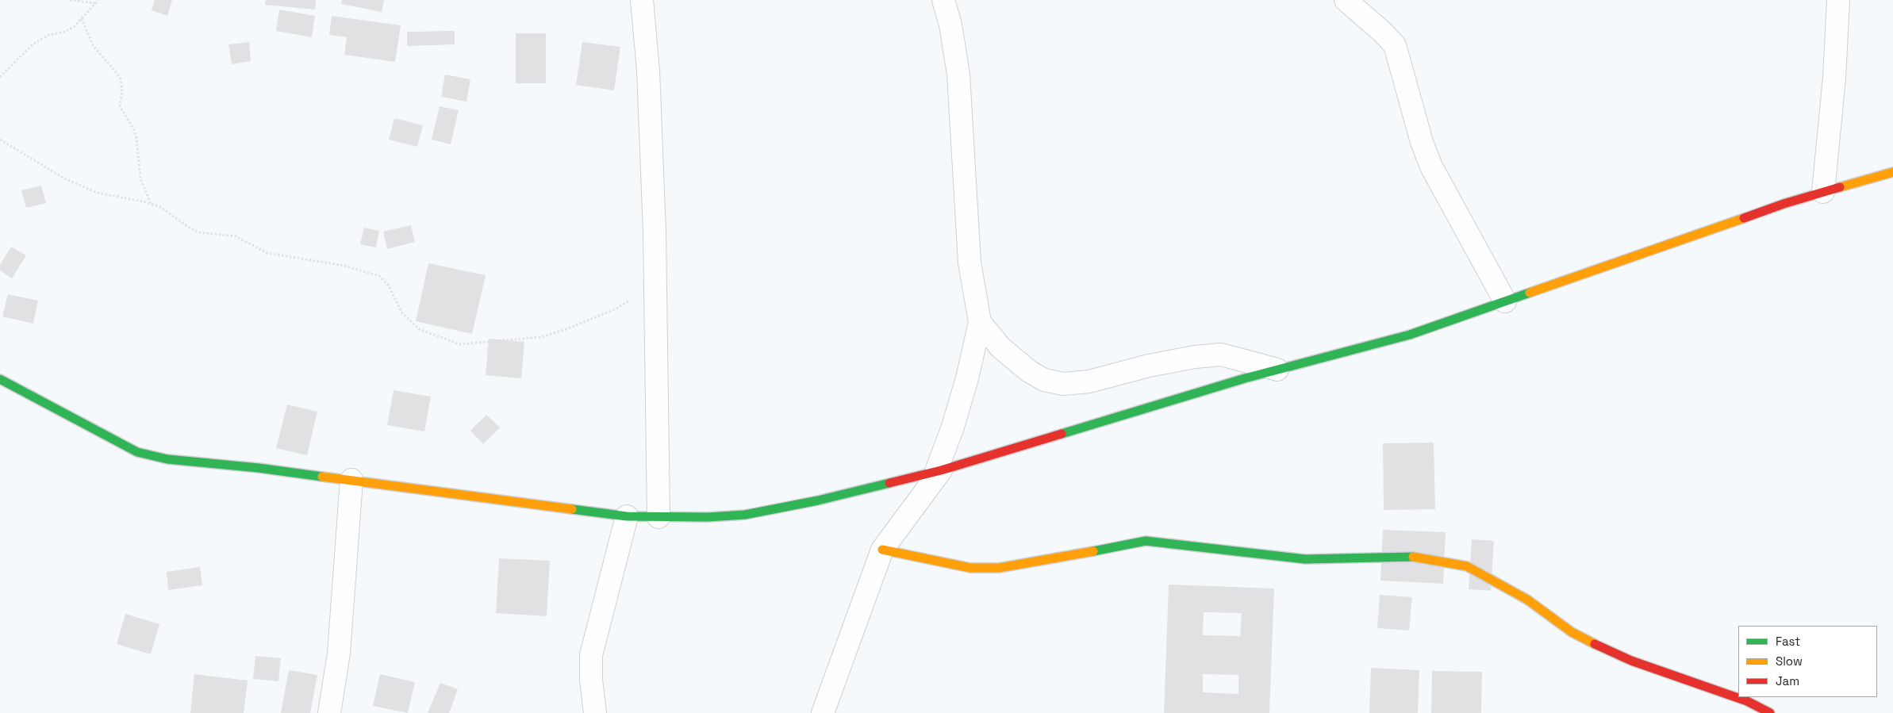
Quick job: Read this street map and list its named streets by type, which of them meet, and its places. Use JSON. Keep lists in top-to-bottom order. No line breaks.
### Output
{"legend":["Fast","Slow","Jam"]}
